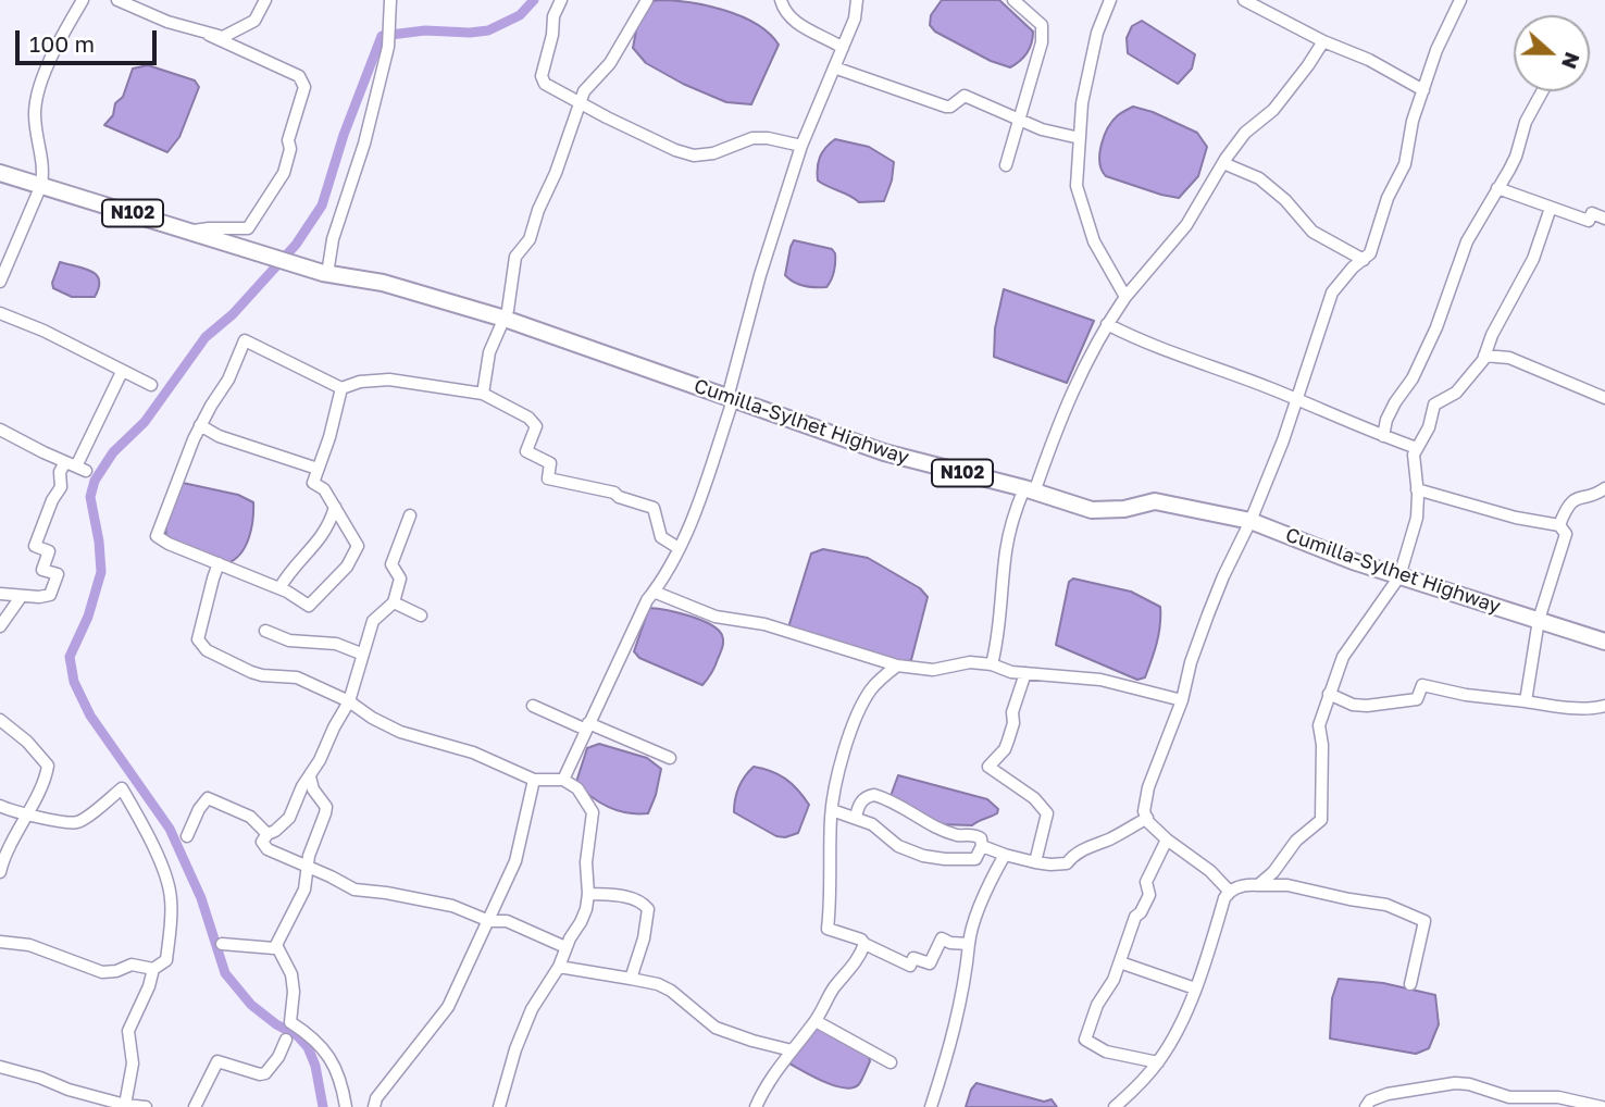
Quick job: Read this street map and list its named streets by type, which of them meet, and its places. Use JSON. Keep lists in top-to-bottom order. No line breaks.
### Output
{"streets":{"highway":["N102","Cumilla-Sylhet Highway"]},"scale_bar":"100 m","north":"right"}
